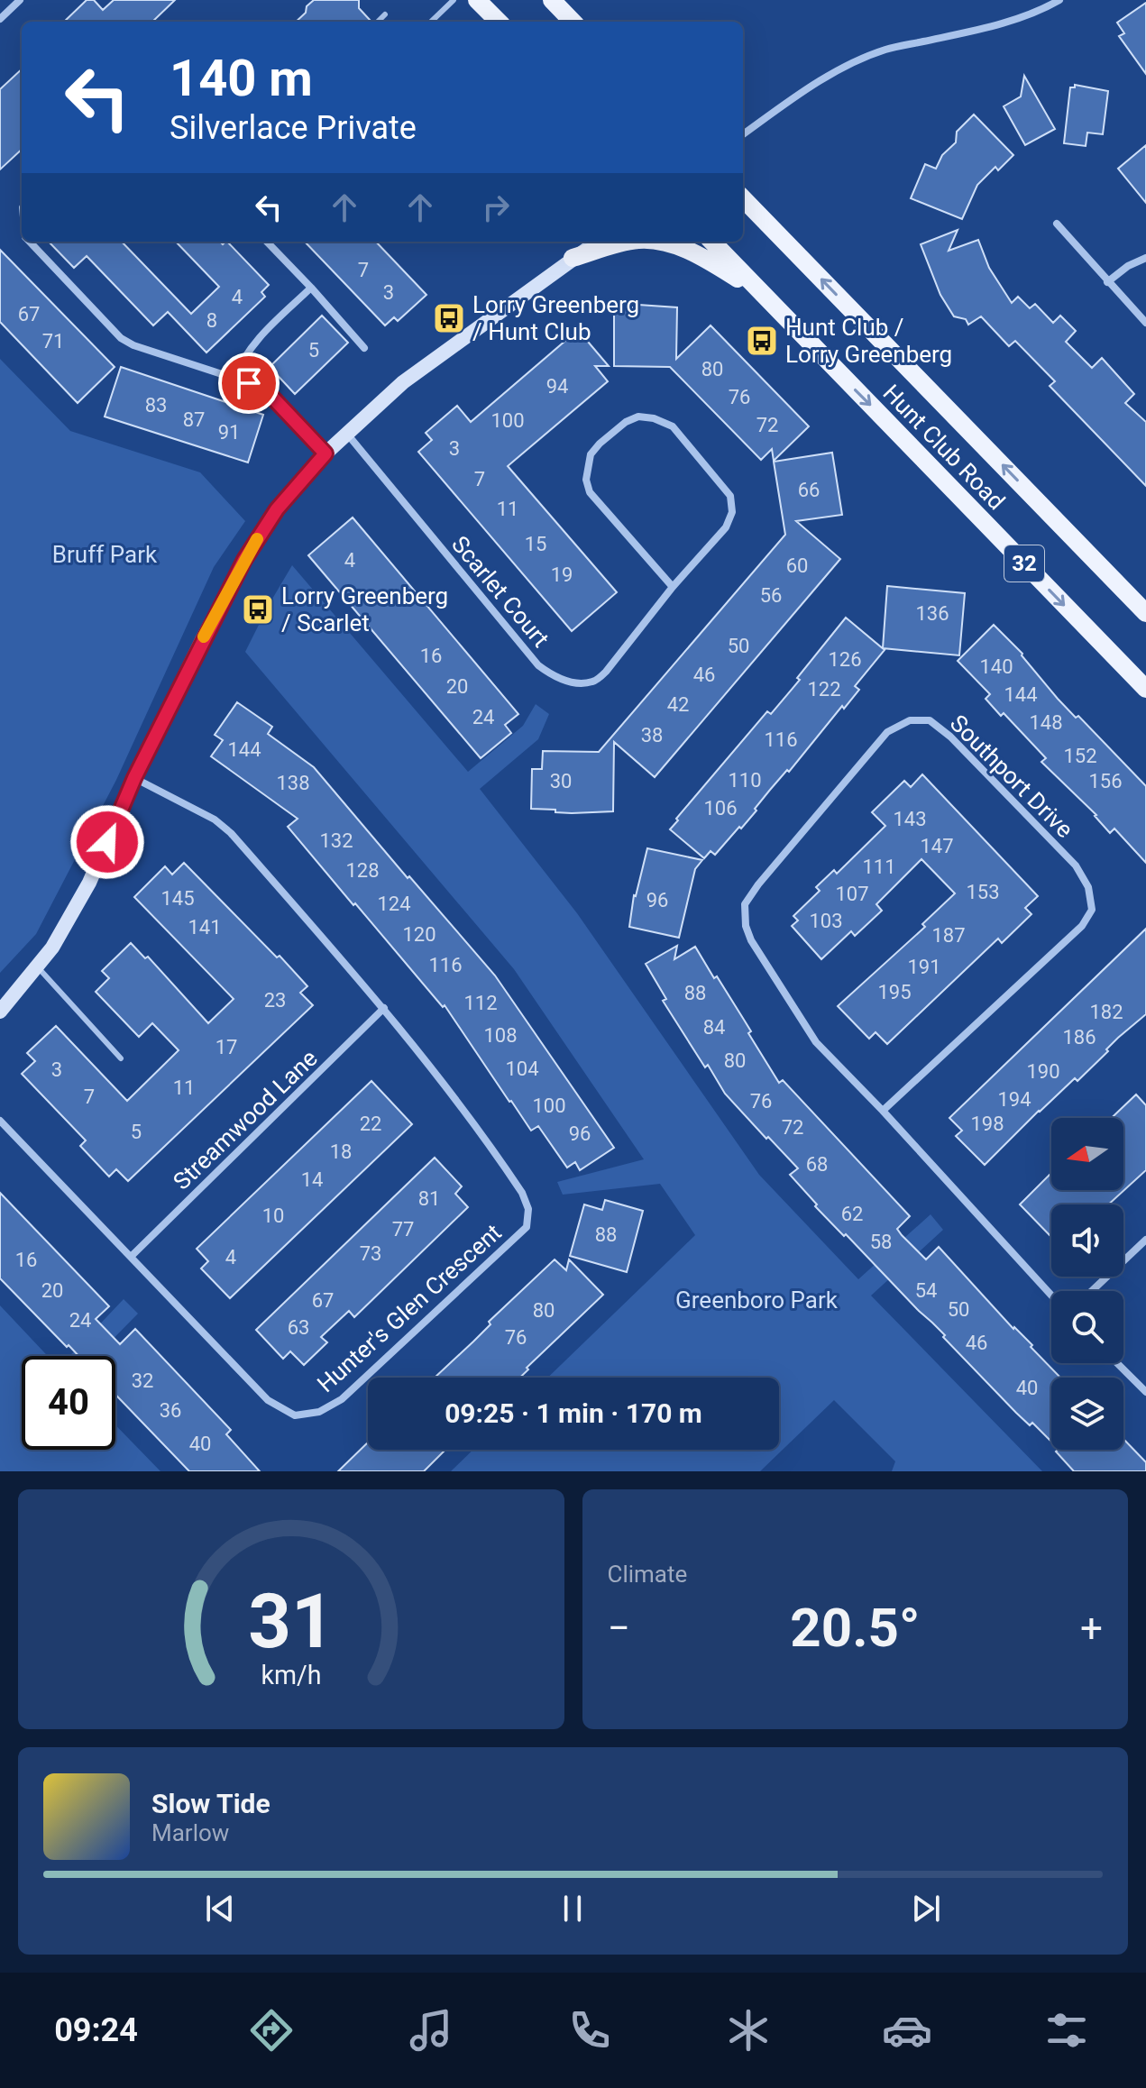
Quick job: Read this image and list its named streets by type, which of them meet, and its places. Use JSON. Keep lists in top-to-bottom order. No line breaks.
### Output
{"streets":{"main road":["Hunt Club Road","32"],"street":["Scarlet Court","Southport Drive","Streamwood Lane","Hunter's Glen Crescent"]},"crossings":[["Streamwood Lane","Hunter's Glen Crescent"]],"parks":["Bruff Park","Greenboro Park"],"places":{"bus stop":["Lorry Greenberg / Hunt Club","Hunt Club / Lorry Greenberg","Lorry Greenberg / Scarlet"]},"house_numbers":["7","3","4","67","8","71","5","80","94","76","83","87","100","72","91","3","7","66","11","15","4","60","19","56","136","50","16","126","140","46","20","122","144","42","24","148","38","116","144","152","110","30","156","138","106","143","132","147","111","128","153","107","145","96","124","103","141","120","187","116","191","195","88","23","112","182","84","108","186","17","80","104","3","190","11","7","194","76","100","22","198","72","5","96","18","68","14","81","62","10","77","88","58","73","4","16","20","54","67","50","80","24","63","76","46","32","40","36","40"],"north":"left","page":{"turn":["140 m","Silverlace Private"],"limit":"40","trip":"09:25 · 1 min · 170 m","tile":"Climate","heat":["−","20.5°","+"],"song":["Slow Tide","Marlow"],"tabs":"09:24","gauge":["31","km/h"]}}
